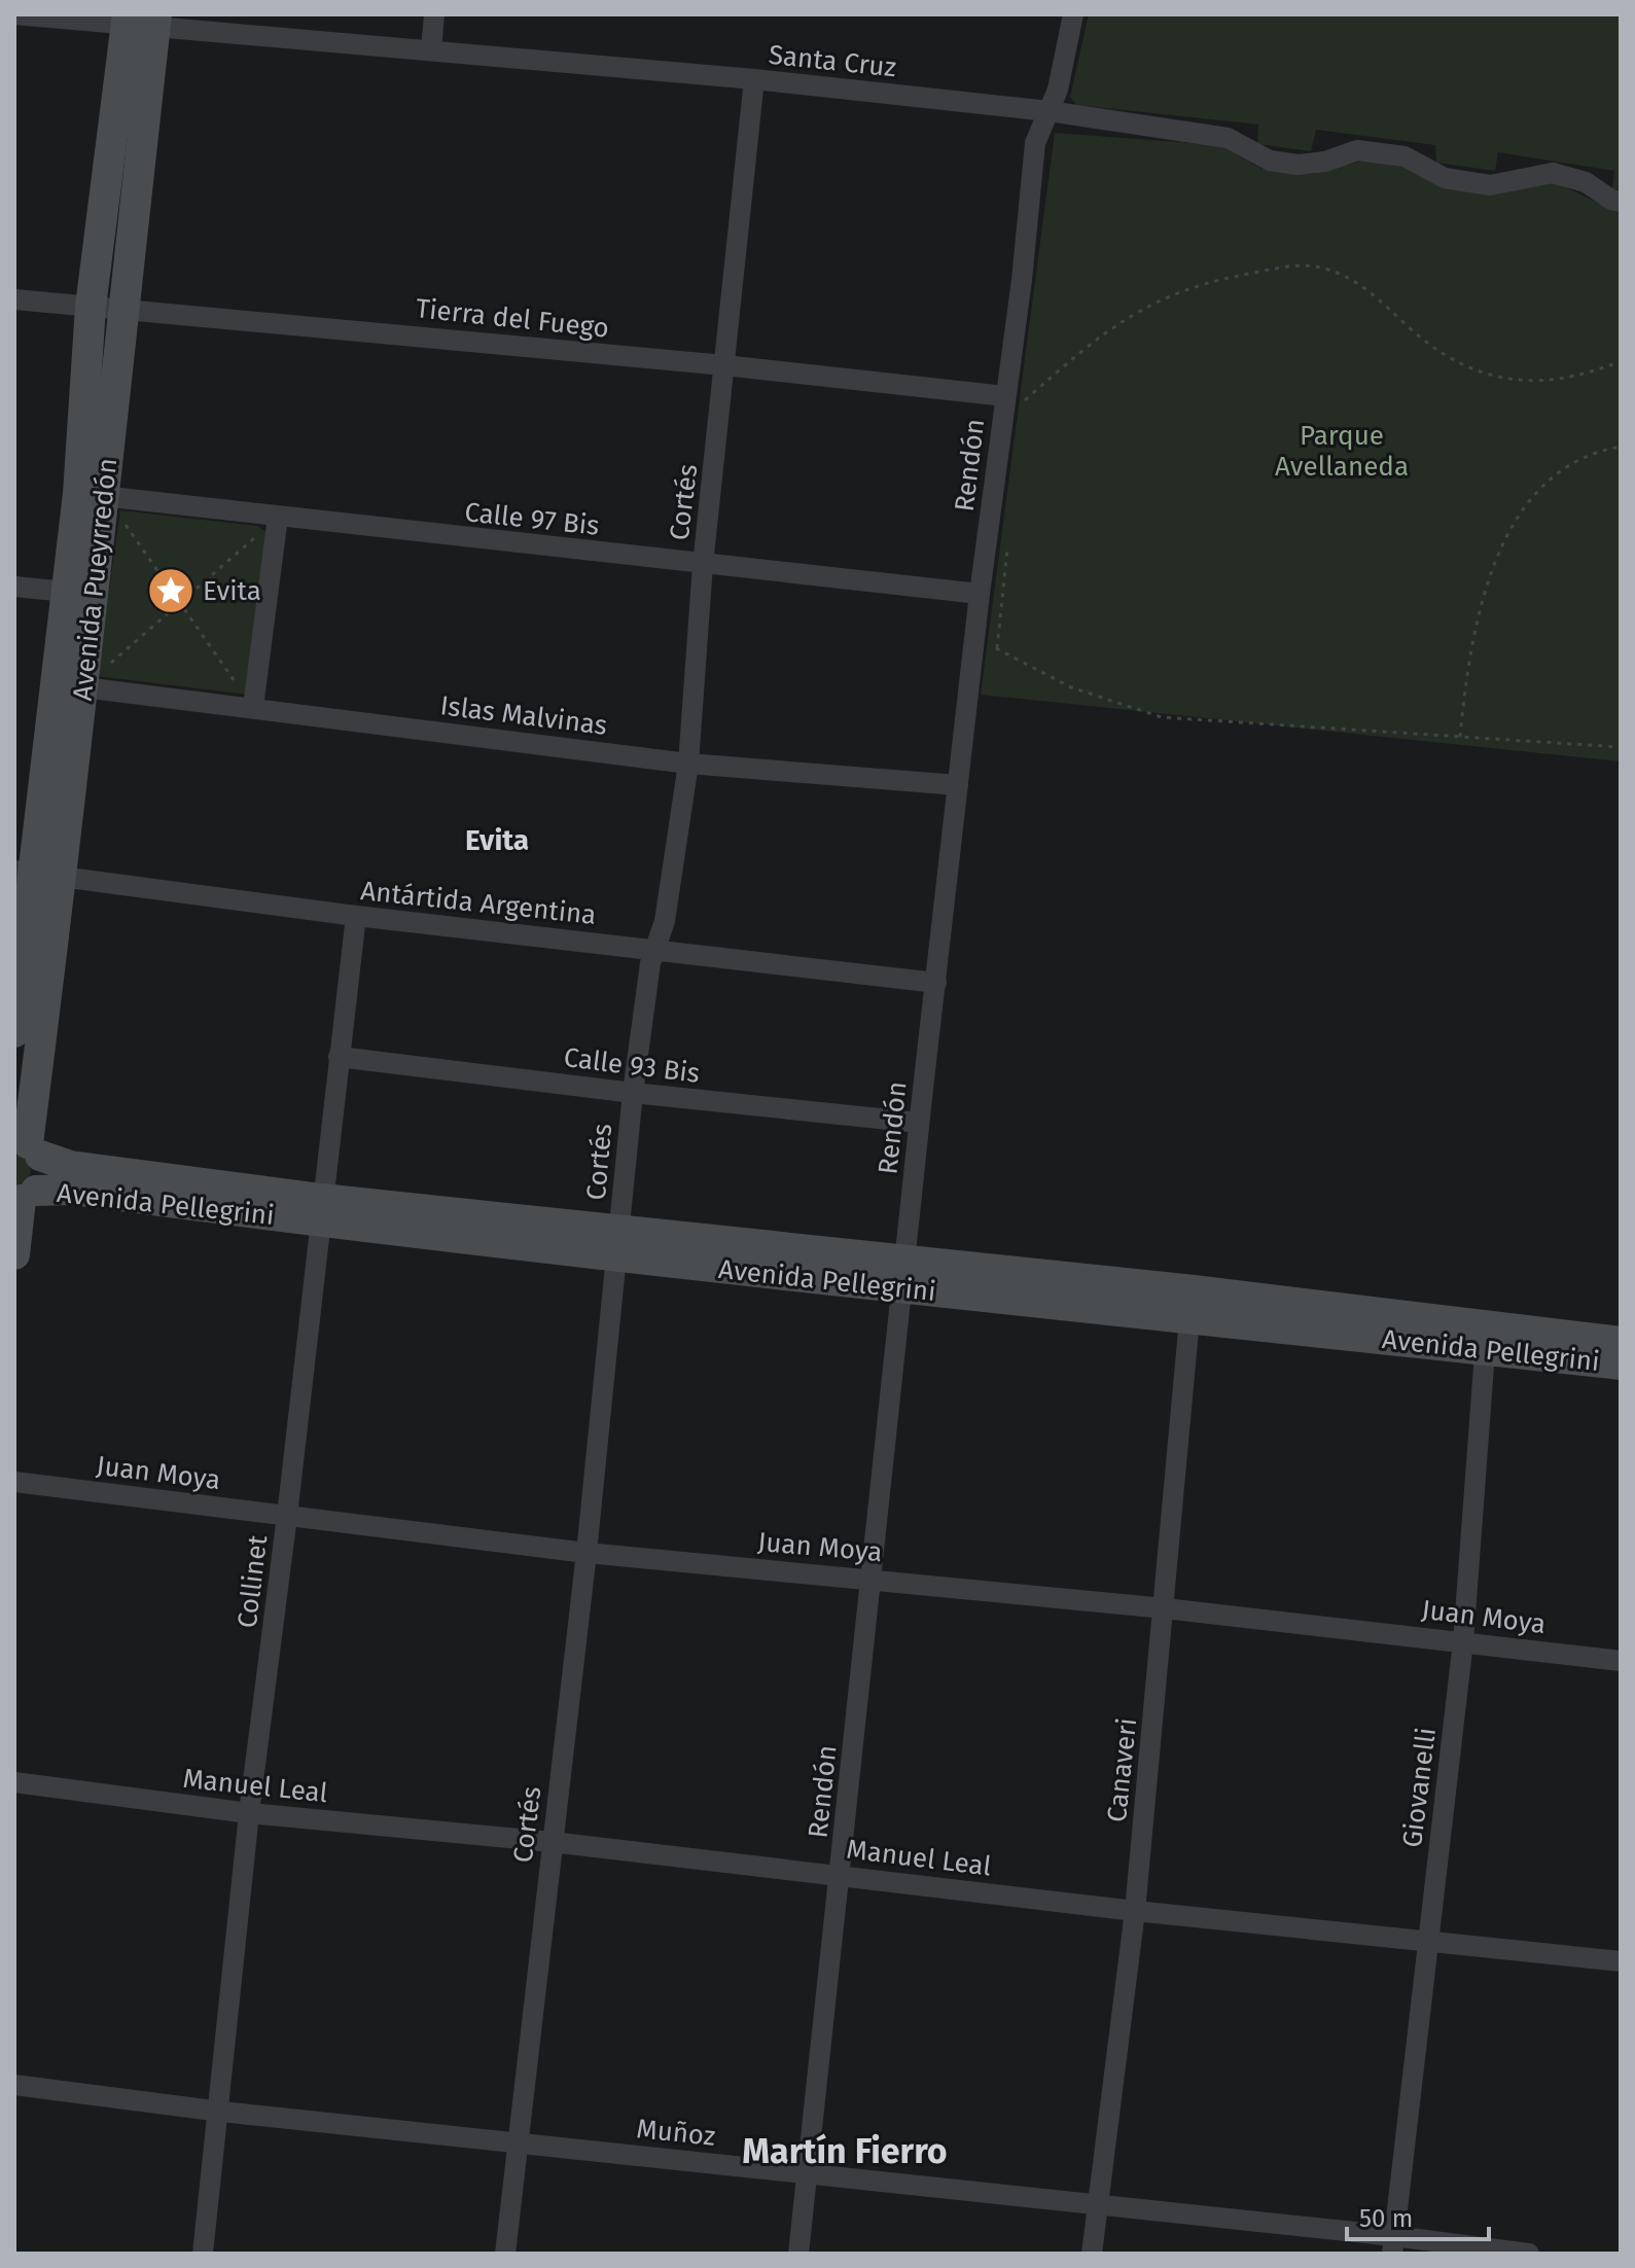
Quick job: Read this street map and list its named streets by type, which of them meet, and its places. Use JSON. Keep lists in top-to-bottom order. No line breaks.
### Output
{"streets":{"main road":["Avenida Pueyrredón","Avenida Pellegrini"],"street":["Santa Cruz","Tierra del Fuego","Rendón","Cortés","Calle 97 Bis","Islas Malvinas","Antártida Argentina","Calle 93 Bis","Juan Moya","Collinet","Canaveri","Manuel Leal","Giovanelli","Muñoz"]},"crossings":[["Santa Cruz","Rendón"],["Santa Cruz","Cortés"],["Santa Cruz","Avenida Pueyrredón"],["Tierra del Fuego","Rendón"],["Tierra del Fuego","Cortés"],["Tierra del Fuego","Avenida Pueyrredón"],["Rendón","Calle 97 Bis"],["Rendón","Islas Malvinas"],["Rendón","Antártida Argentina"],["Rendón","Calle 93 Bis"],["Rendón","Avenida Pellegrini"],["Rendón","Juan Moya"],["Rendón","Manuel Leal"],["Rendón","Muñoz"],["Cortés","Calle 97 Bis"],["Cortés","Islas Malvinas"],["Cortés","Antártida Argentina"],["Cortés","Calle 93 Bis"],["Cortés","Avenida Pellegrini"],["Cortés","Juan Moya"],["Cortés","Manuel Leal"],["Cortés","Muñoz"],["Calle 97 Bis","Avenida Pueyrredón"],["Avenida Pueyrredón","Islas Malvinas"],["Avenida Pueyrredón","Antártida Argentina"],["Avenida Pueyrredón","Avenida Pellegrini"],["Antártida Argentina","Collinet"],["Calle 93 Bis","Collinet"],["Avenida Pellegrini","Collinet"],["Avenida Pellegrini","Canaveri"],["Avenida Pellegrini","Giovanelli"],["Juan Moya","Collinet"],["Juan Moya","Canaveri"],["Juan Moya","Giovanelli"],["Collinet","Manuel Leal"],["Collinet","Muñoz"],["Canaveri","Manuel Leal"],["Canaveri","Muñoz"],["Manuel Leal","Giovanelli"],["Giovanelli","Muñoz"]],"districts":["Evita","Martín Fierro"],"parks":["Parque Avellaneda"],"places":{"place":["Evita"]},"scale_bar":"50 m"}
